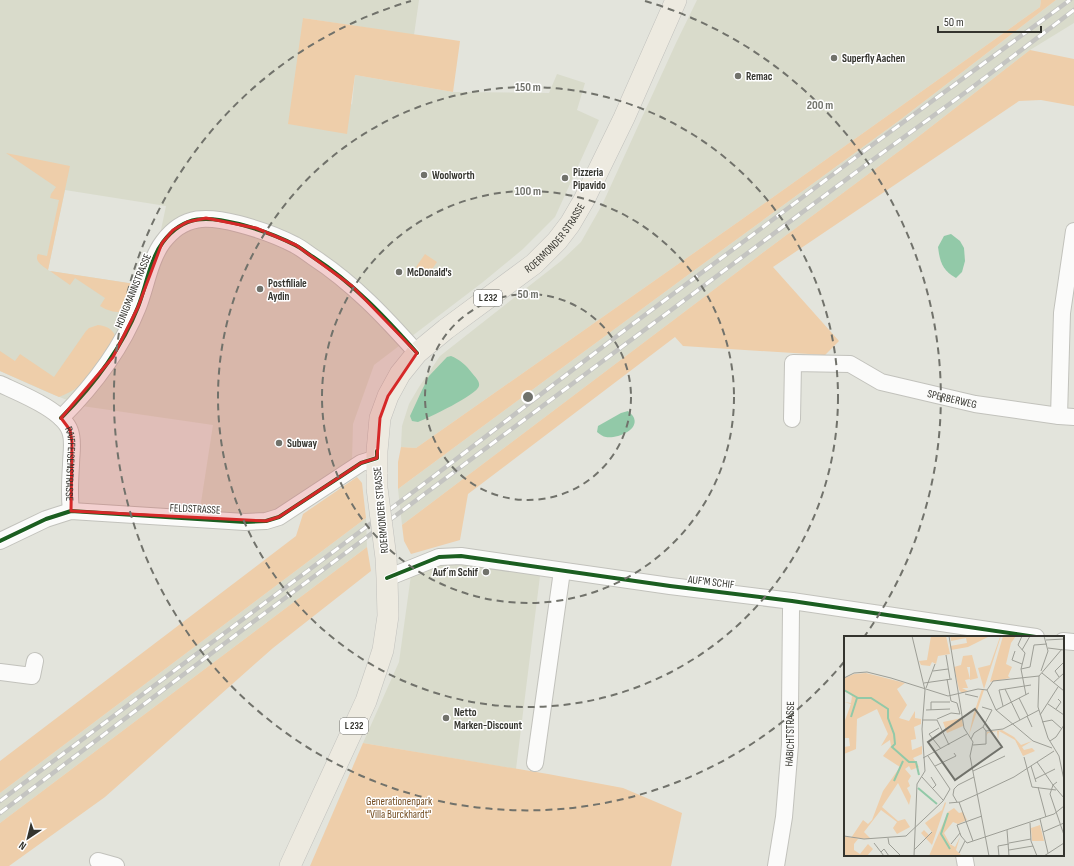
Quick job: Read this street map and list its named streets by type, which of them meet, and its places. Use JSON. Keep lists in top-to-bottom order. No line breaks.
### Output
{"streets":{"main road":["ROERMONDER STRASSE","L 232"],"street":["HONIGMANNSTRASSE","SPERBERWEG","RAIFFEISENSTRASSE","FELDSTRASSE","AUF'M SCHIF","HABICHTSTRASSE"]},"crossings":[["ROERMONDER STRASSE","HONIGMANNSTRASSE"],["ROERMONDER STRASSE","FELDSTRASSE"],["ROERMONDER STRASSE","AUF'M SCHIF"],["HONIGMANNSTRASSE","RAIFFEISENSTRASSE"],["RAIFFEISENSTRASSE","FELDSTRASSE"],["AUF'M SCHIF","HABICHTSTRASSE"]],"parks":["Generationenpark \"Villa Burckhardt\""],"places":["Superfly Aachen","Remac","Woolworth","Pizzeria Pipavido","McDonald's","Postfiliale Aydin","Subway","Auf´m Schif","Netto Marken-Discount"],"scale_bar":"50 m","north":"bottom left","rings":["150 m","200 m","100 m","50 m"]}
